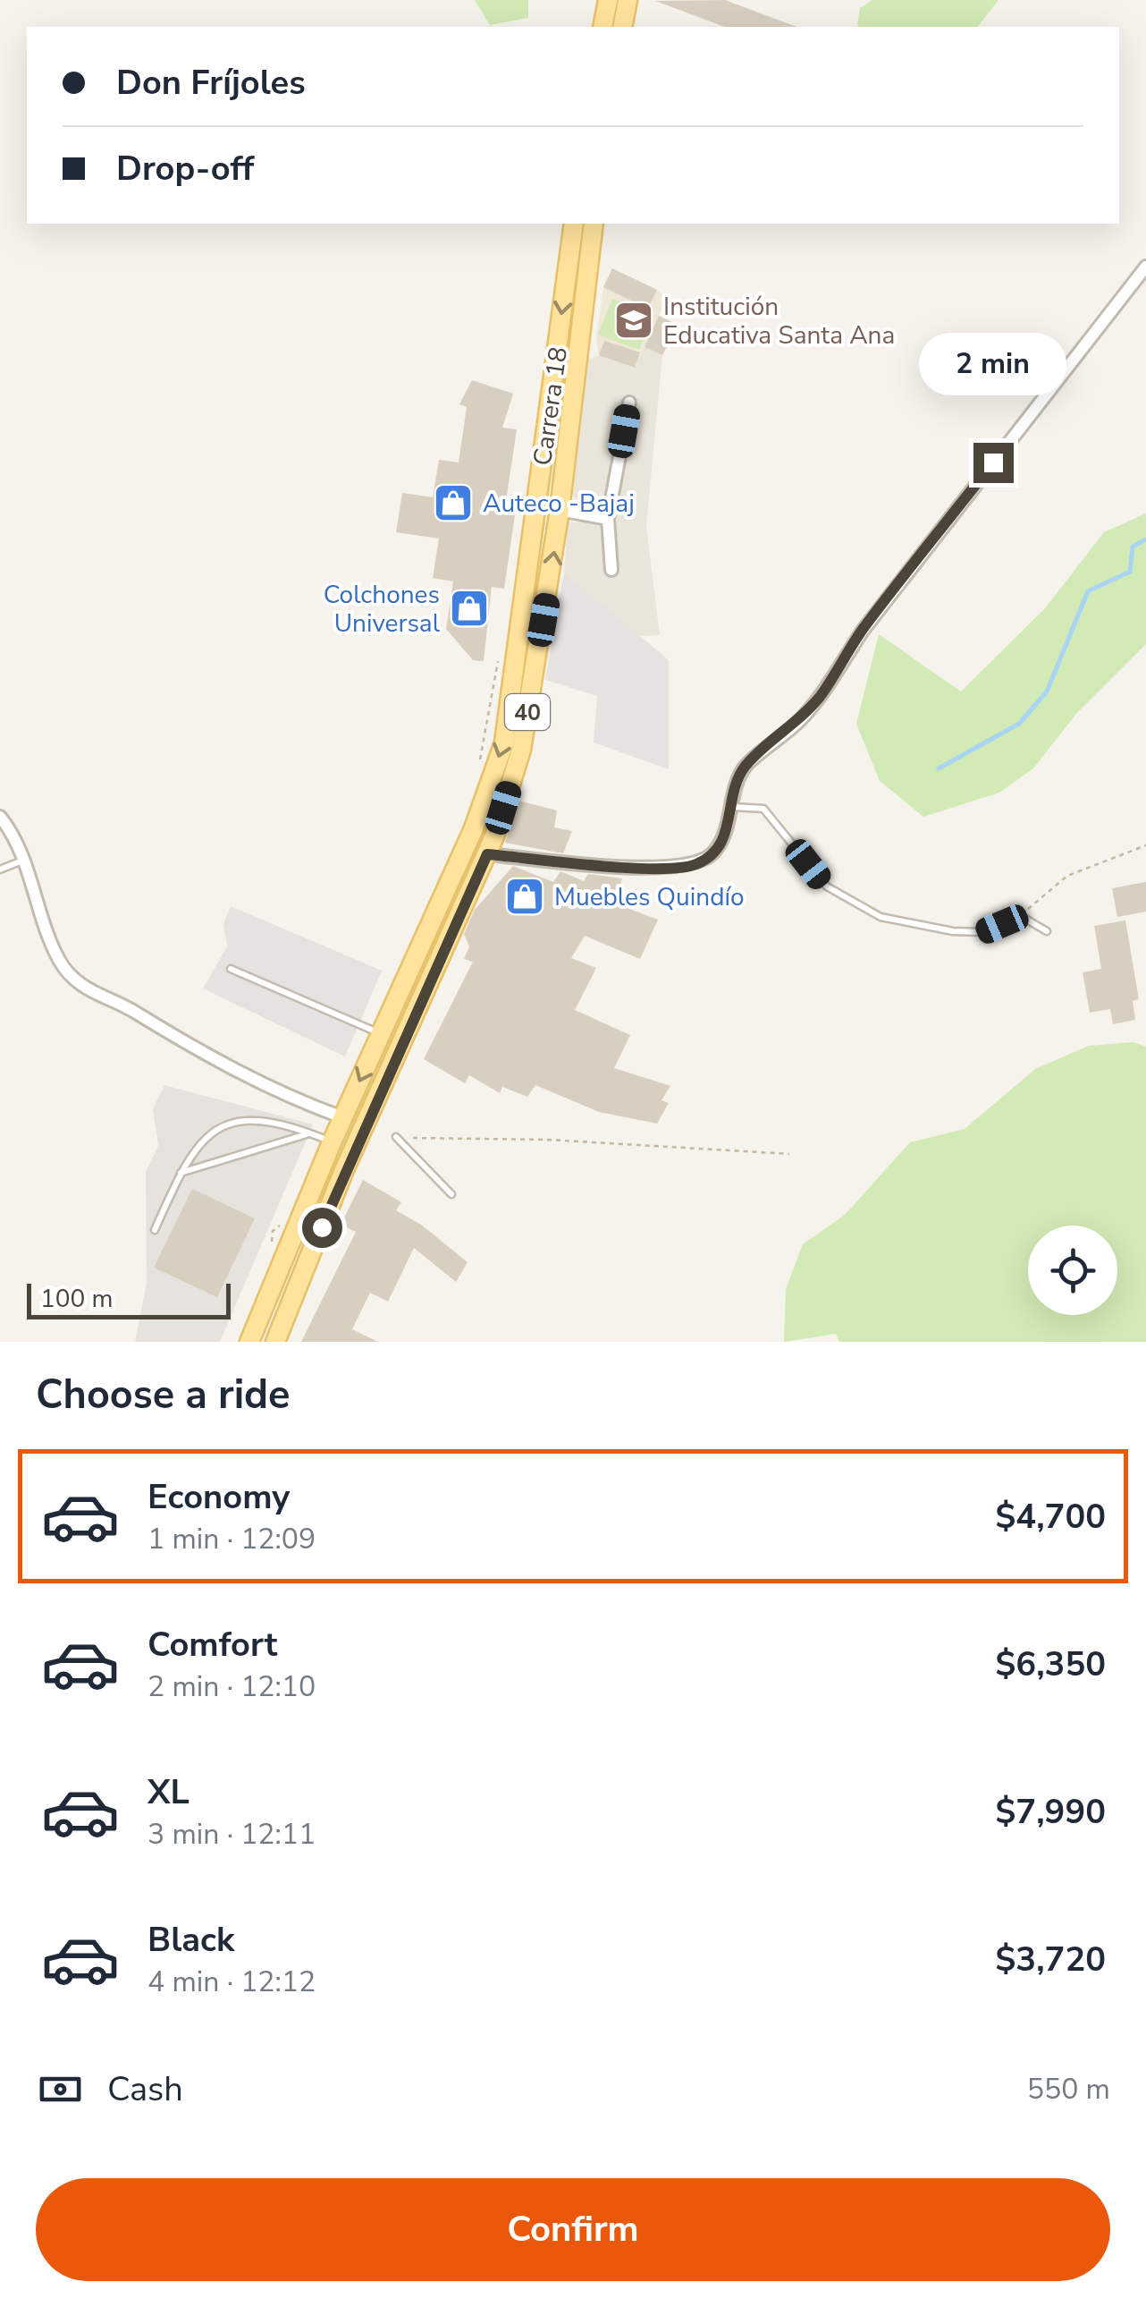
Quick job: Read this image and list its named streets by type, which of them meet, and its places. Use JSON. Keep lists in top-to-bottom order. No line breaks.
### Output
{"streets":{"main road":["Carrera 18","40"]},"places":{"school or university":["Institución Educativa Santa Ana"],"shop":["Auteco -Bajaj","Colchones Universal","Muebles Quindío"]},"scale_bar":"100 m","page":{"banner":["Don Fríjoles","Drop-off"],"bubble":"2 min","scale":"100 m","heading":"Choose a ride","list":[{"name":"Economy","note":"1 min · 12:09","value":"$4,700"},{"name":"Comfort","note":"2 min · 12:10","value":"$6,350"},{"name":"XL","note":"3 min · 12:11","value":"$7,990"},{"name":"Black","note":"4 min · 12:12","value":"$3,720"}],"pay":["Cash","550 m"],"buttons":"Confirm"}}
